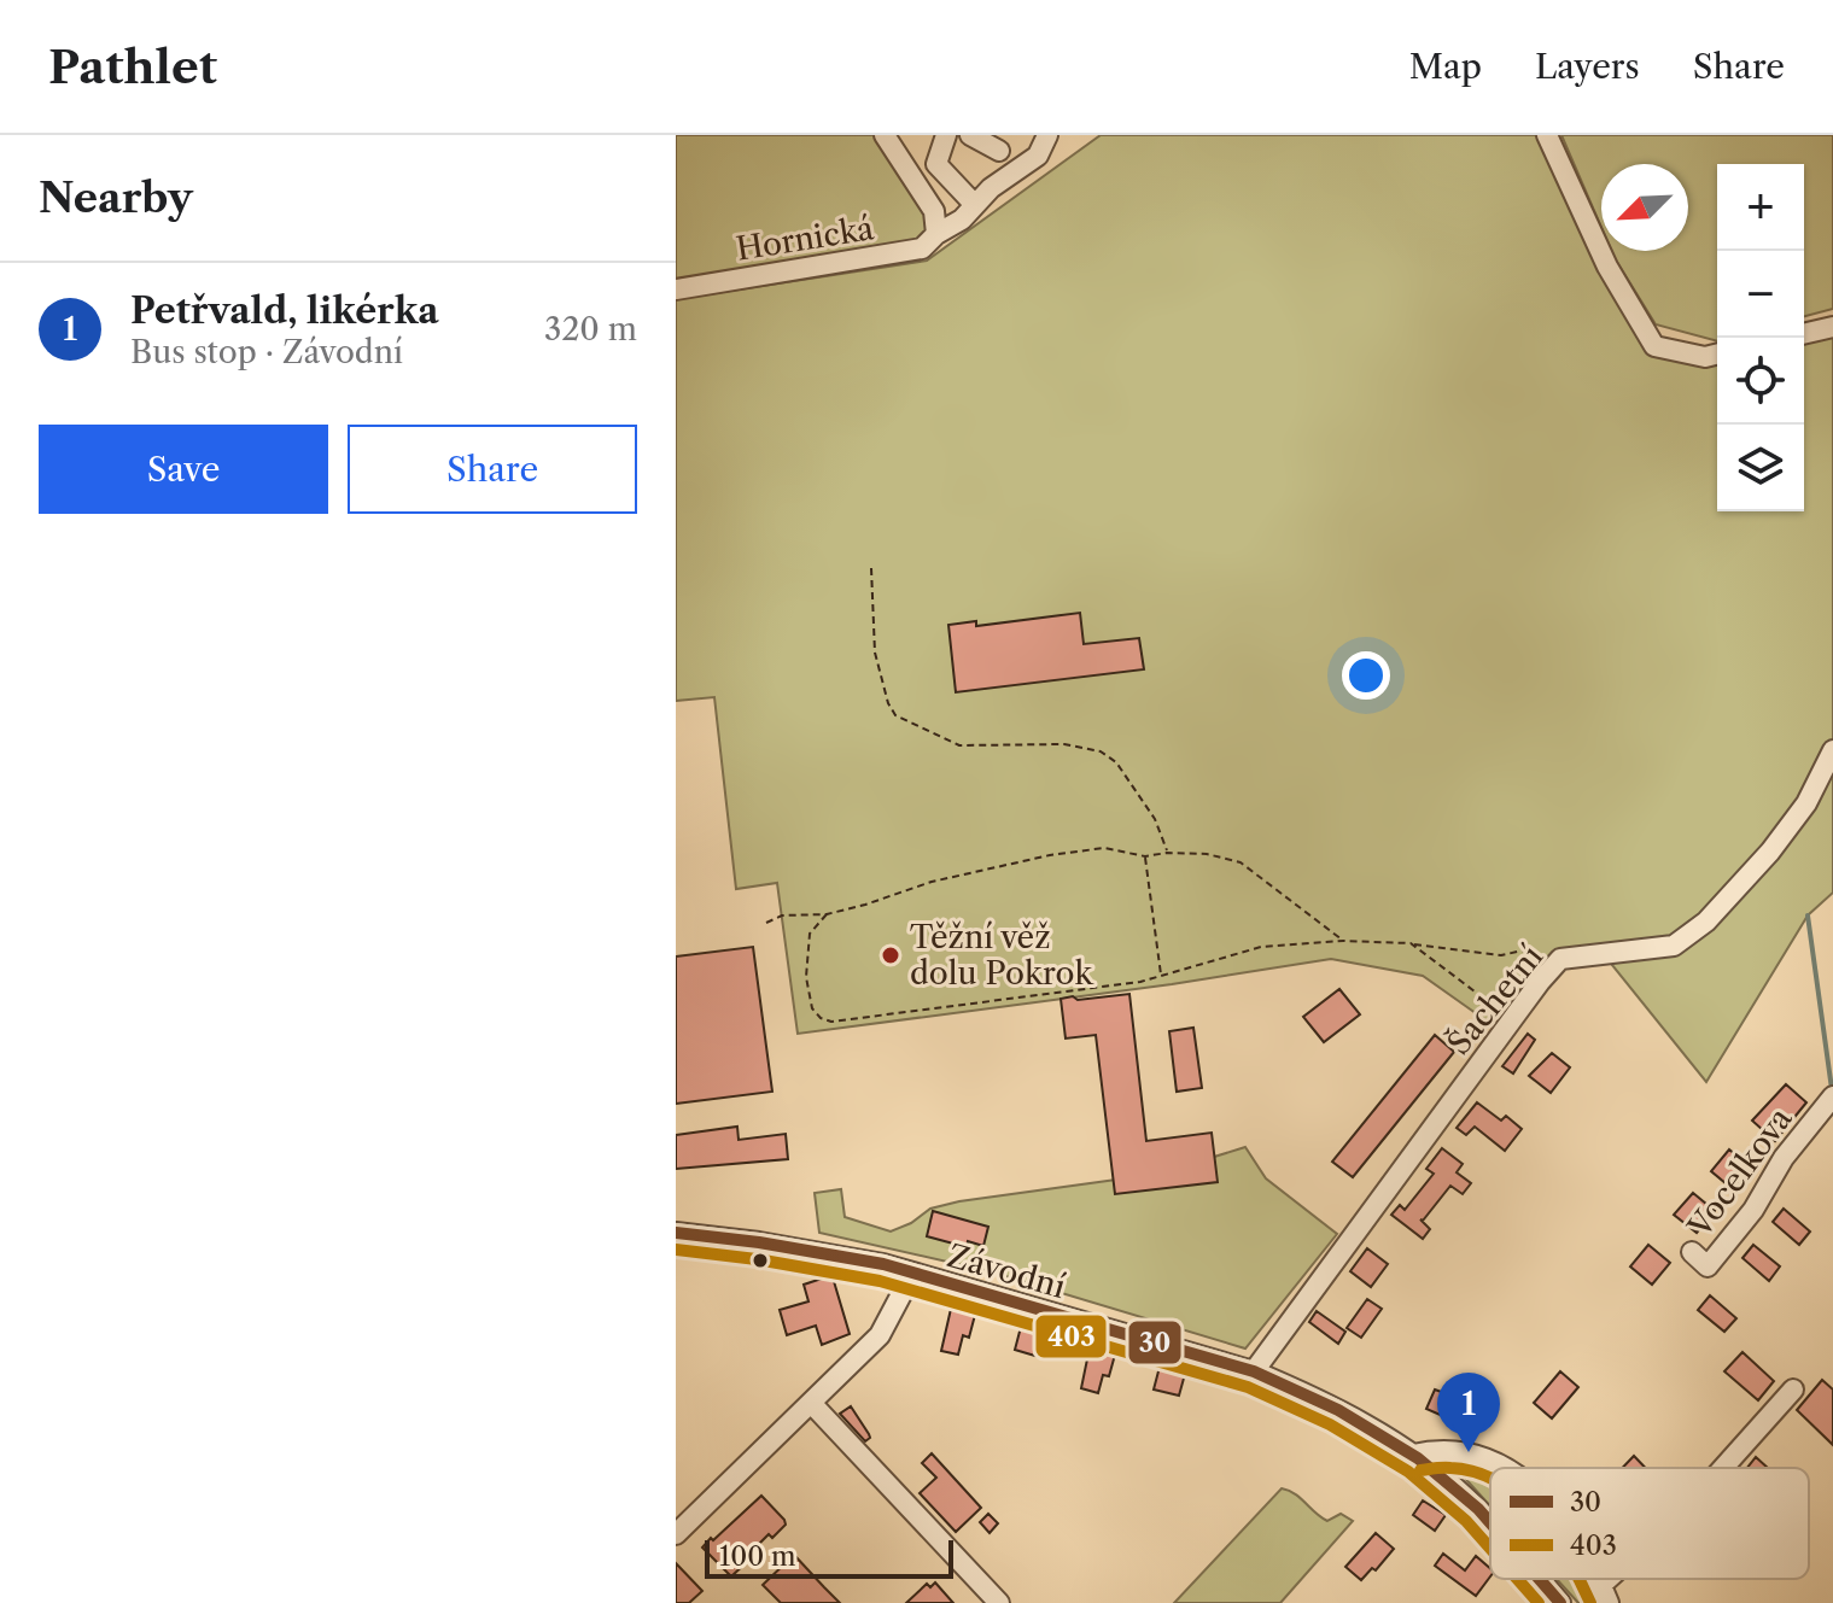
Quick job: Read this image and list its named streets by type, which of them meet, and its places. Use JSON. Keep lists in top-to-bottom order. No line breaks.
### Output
{"streets":{"street":["Hornická","Šachetní","Vocelkova","Závodní"]},"crossings":[["Šachetní","Závodní"]],"places":["Těžní věž dolu Pokrok"],"lines":["transit line 30","transit line 403"],"legend":["30","403"],"scale_bar":"100 m","north":"bottom left","page":{"header":"Pathlet","nav":["Map","Layers","Share"],"heading":"Nearby","map_buttons":["+","−"],"list":[{"mark":"1","name":"Petřvald, likérka","note":"Bus stop · Závodní","value":"320 m"}],"buttons":["Save","Share"],"pins":"1","scale":"100 m"}}
